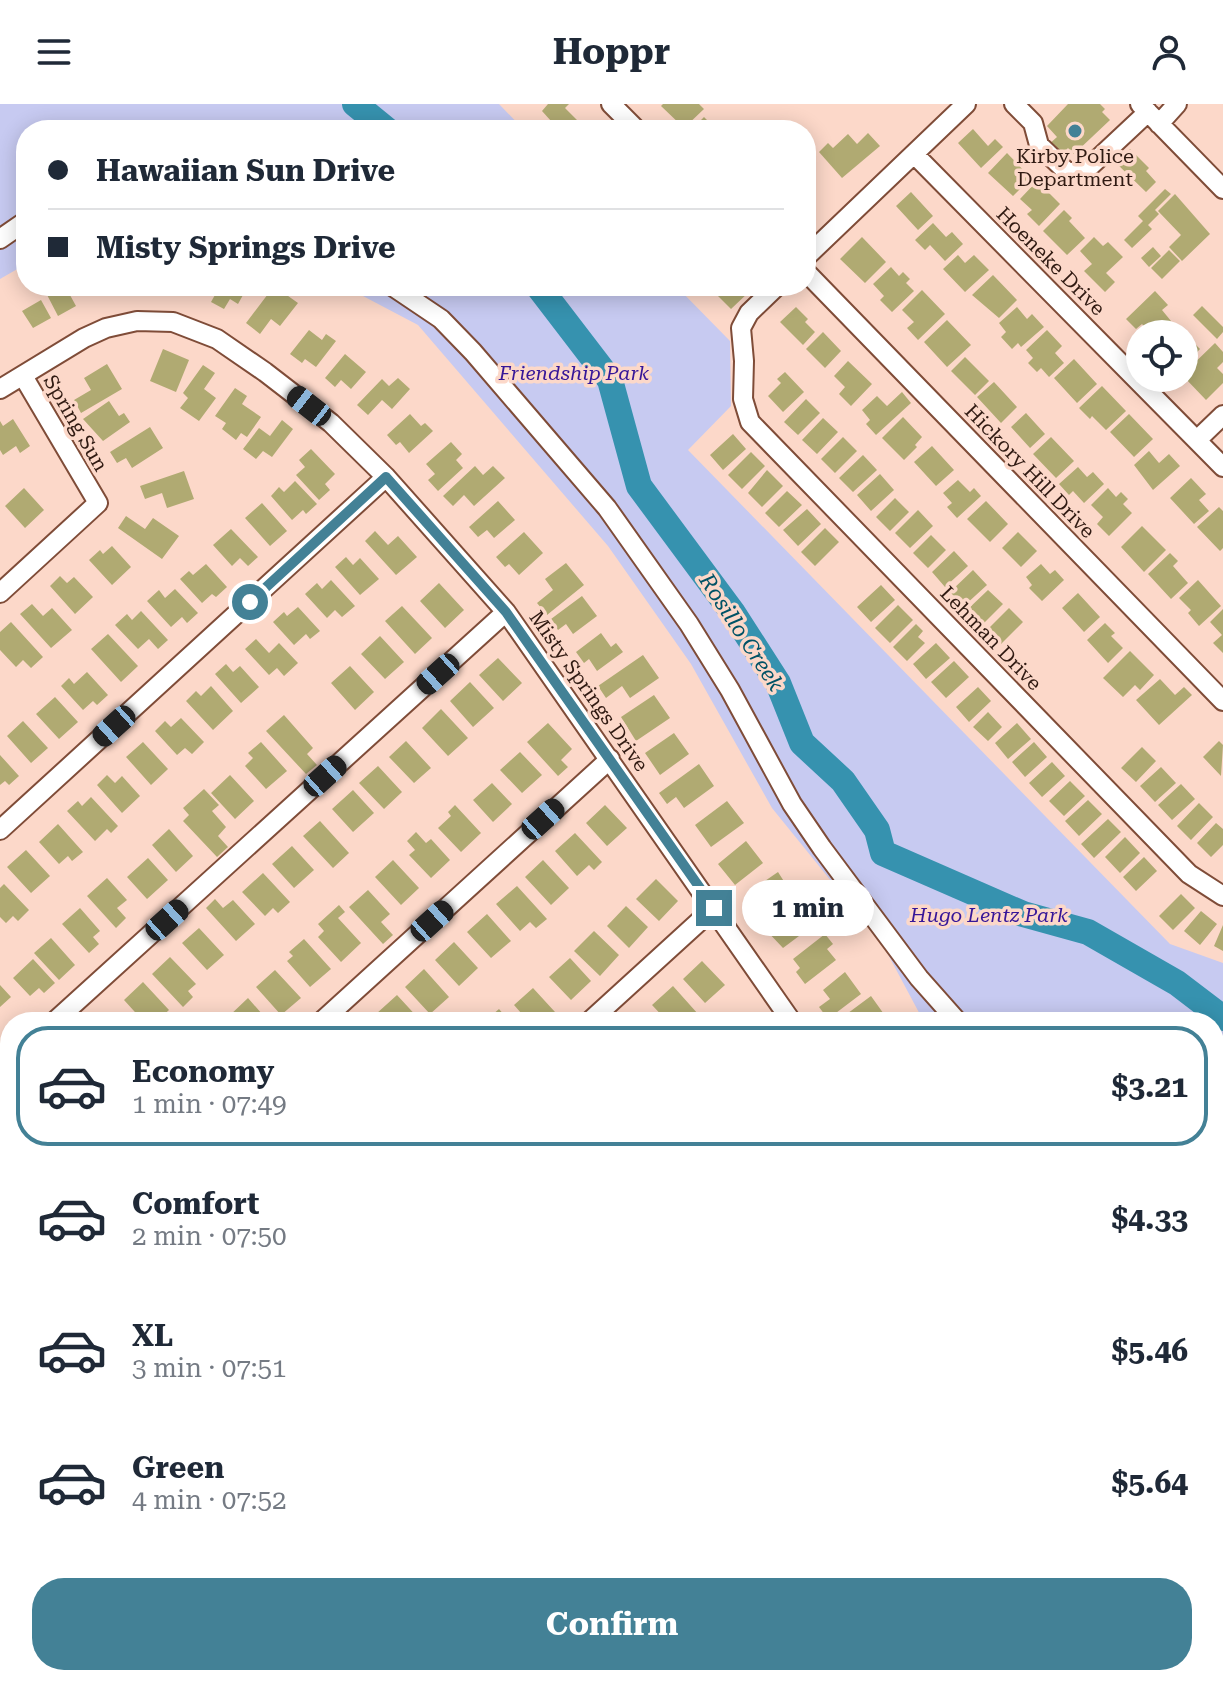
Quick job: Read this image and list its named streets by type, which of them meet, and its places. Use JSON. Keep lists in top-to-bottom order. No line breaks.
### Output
{"streets":{"street":["Hoeneke Drive","Spring Sun","Hickory Hill Drive","Lehman Drive","Misty Springs Drive"]},"crossings":[["Spring Sun","Misty Springs Drive"]],"water":["Rosillo Creek"],"parks":["Friendship Park","Hugo Lentz Park"],"places":["Kirby Police Department"],"page":{"header":"Hoppr","banner":["Hawaiian Sun Drive","Misty Springs Drive"],"bubble":"1 min","list":[{"name":"Economy","note":"1 min · 07:49","value":"$3.21"},{"name":"Comfort","note":"2 min · 07:50","value":"$4.33"},{"name":"XL","note":"3 min · 07:51","value":"$5.46"},{"name":"Green","note":"4 min · 07:52","value":"$5.64"}],"buttons":"Confirm"}}
